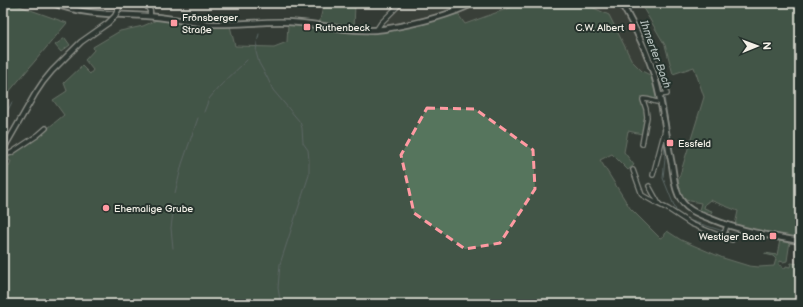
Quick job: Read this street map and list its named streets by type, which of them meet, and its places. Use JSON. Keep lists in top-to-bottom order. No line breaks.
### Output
{"water":["Ihmerter Bach"],"places":{"transit":["Frönsberger Straße","Ruthenbeck","C.W. Albert","Essfeld","Westiger Bach"],"other":["Ehemalige Grube"]},"north":"right"}
